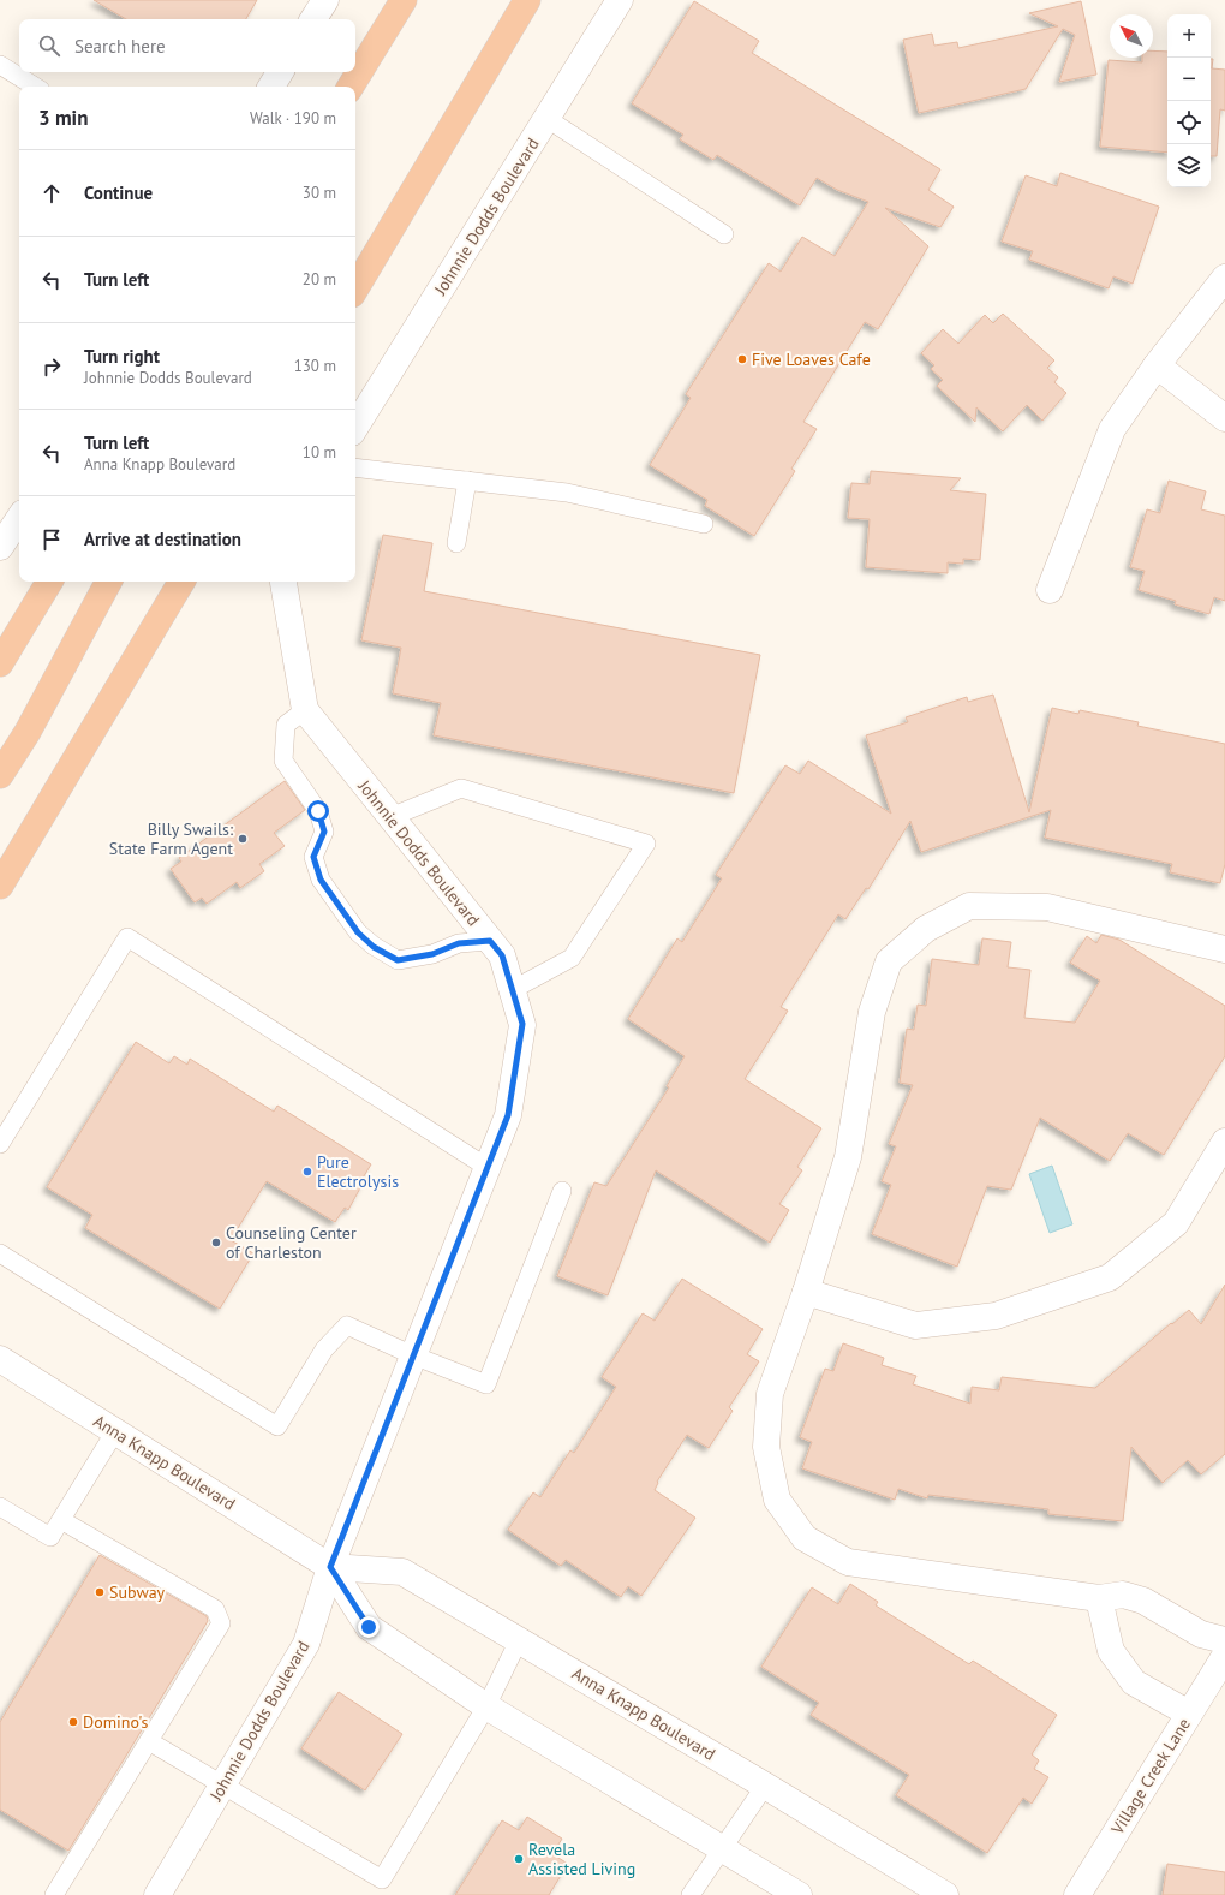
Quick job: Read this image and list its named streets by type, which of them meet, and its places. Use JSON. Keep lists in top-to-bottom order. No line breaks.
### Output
{"streets":{"street":["Johnnie Dodds Boulevard","Anna Knapp Boulevard","Village Creek Lane"]},"crossings":[["Johnnie Dodds Boulevard","Anna Knapp Boulevard"]],"places":["Five Loaves Cafe","Billy Swails: State Farm Agent","Pure Electrolysis","Counseling Center of Charleston","Subway","Domino's","Revela Assisted Living"],"north":"top left","page":{"map_buttons":["+","−"],"search":"Search here","heading":["3 min","Walk · 190 m"],"list":[["Continue","30 m"],["Turn left","20 m"],["Turn right","Johnnie Dodds Boulevard","130 m"],["Turn left","Anna Knapp Boulevard","10 m"],"Arrive at destination"]}}
